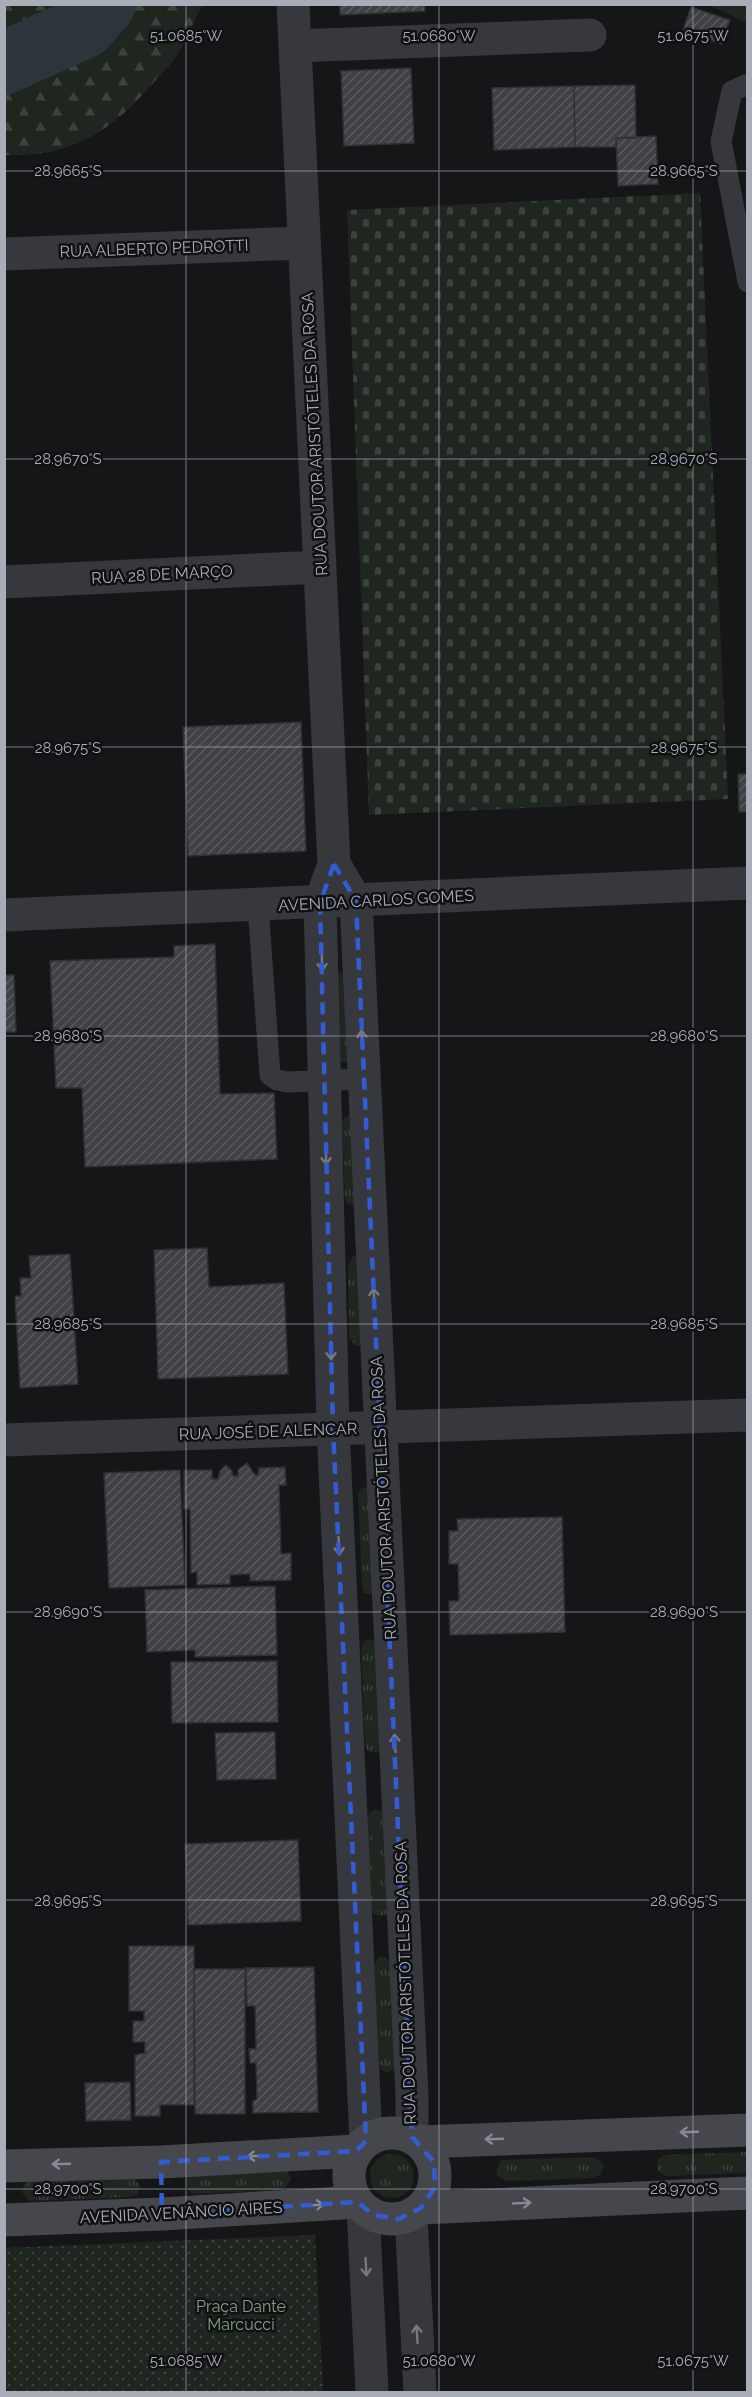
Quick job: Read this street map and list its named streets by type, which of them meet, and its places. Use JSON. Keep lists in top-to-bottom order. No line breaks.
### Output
{"streets":{"main road":["AVENIDA VENÂNCIO AIRES"],"street":["RUA ALBERTO PEDROTTI","RUA DOUTOR ARISTÓTELES DA ROSA","RUA 28 DE MARÇO","AVENIDA CARLOS GOMES","RUA JOSÉ DE ALENCAR"]},"crossings":[["RUA ALBERTO PEDROTTI","RUA DOUTOR ARISTÓTELES DA ROSA"],["RUA DOUTOR ARISTÓTELES DA ROSA","RUA 28 DE MARÇO"],["RUA DOUTOR ARISTÓTELES DA ROSA","AVENIDA CARLOS GOMES"],["RUA DOUTOR ARISTÓTELES DA ROSA","RUA JOSÉ DE ALENCAR"],["RUA DOUTOR ARISTÓTELES DA ROSA","AVENIDA VENÂNCIO AIRES"]],"parks":["Praça Dante Marcucci"],"coordinates":["51.0685°W","51.0680°W","51.0675°W","28.9665°S","28.9670°S","28.9675°S","28.9680°S","28.9685°S","28.9690°S","28.9695°S","28.9700°S"]}
